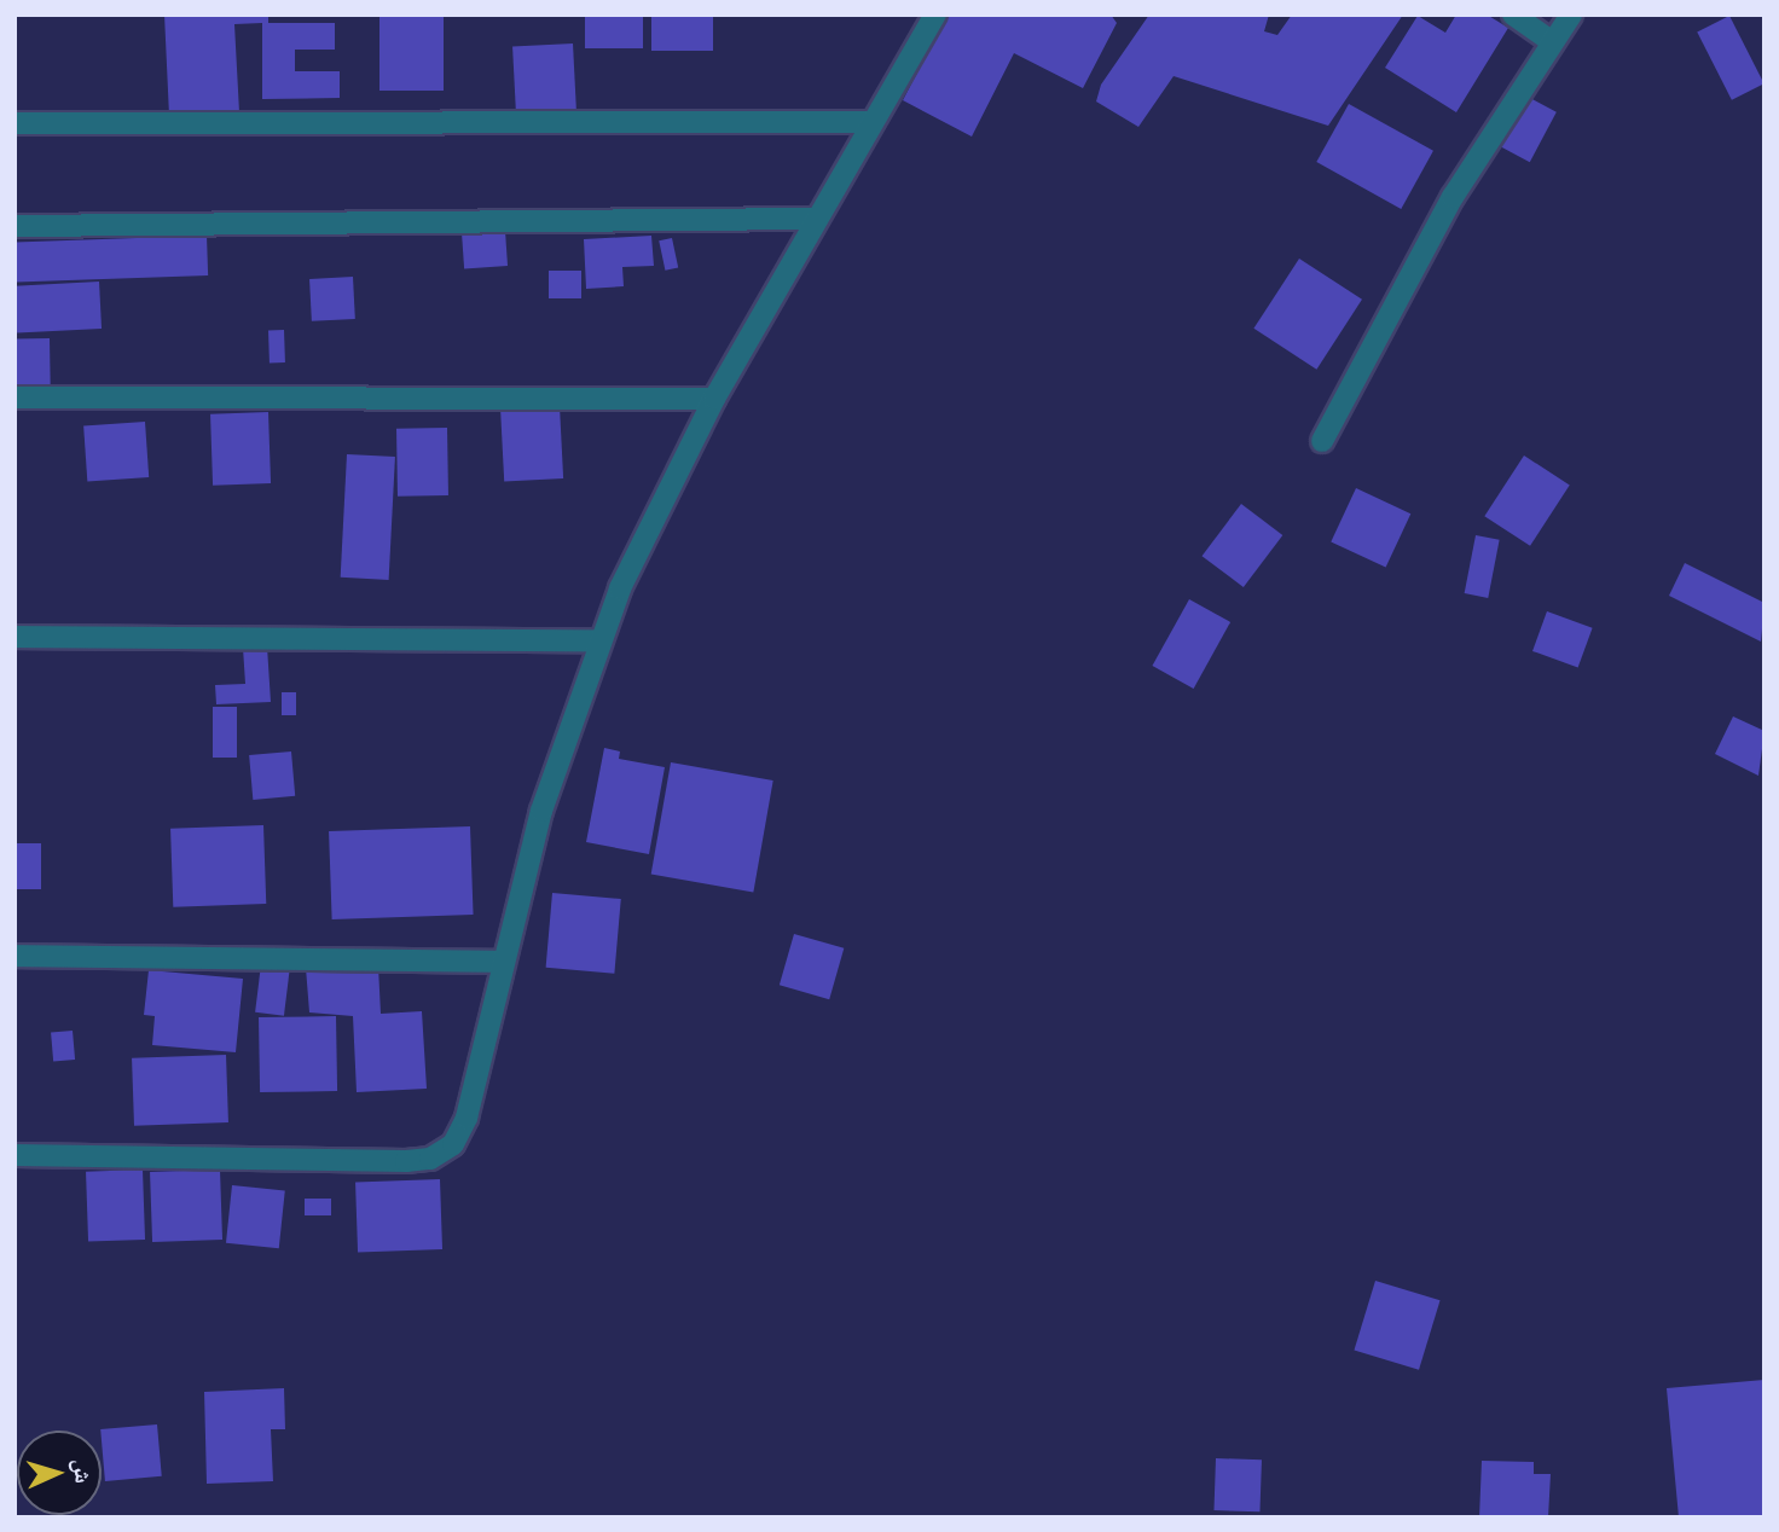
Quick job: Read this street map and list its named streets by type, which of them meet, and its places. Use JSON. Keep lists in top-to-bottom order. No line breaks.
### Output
{"north":"right"}
